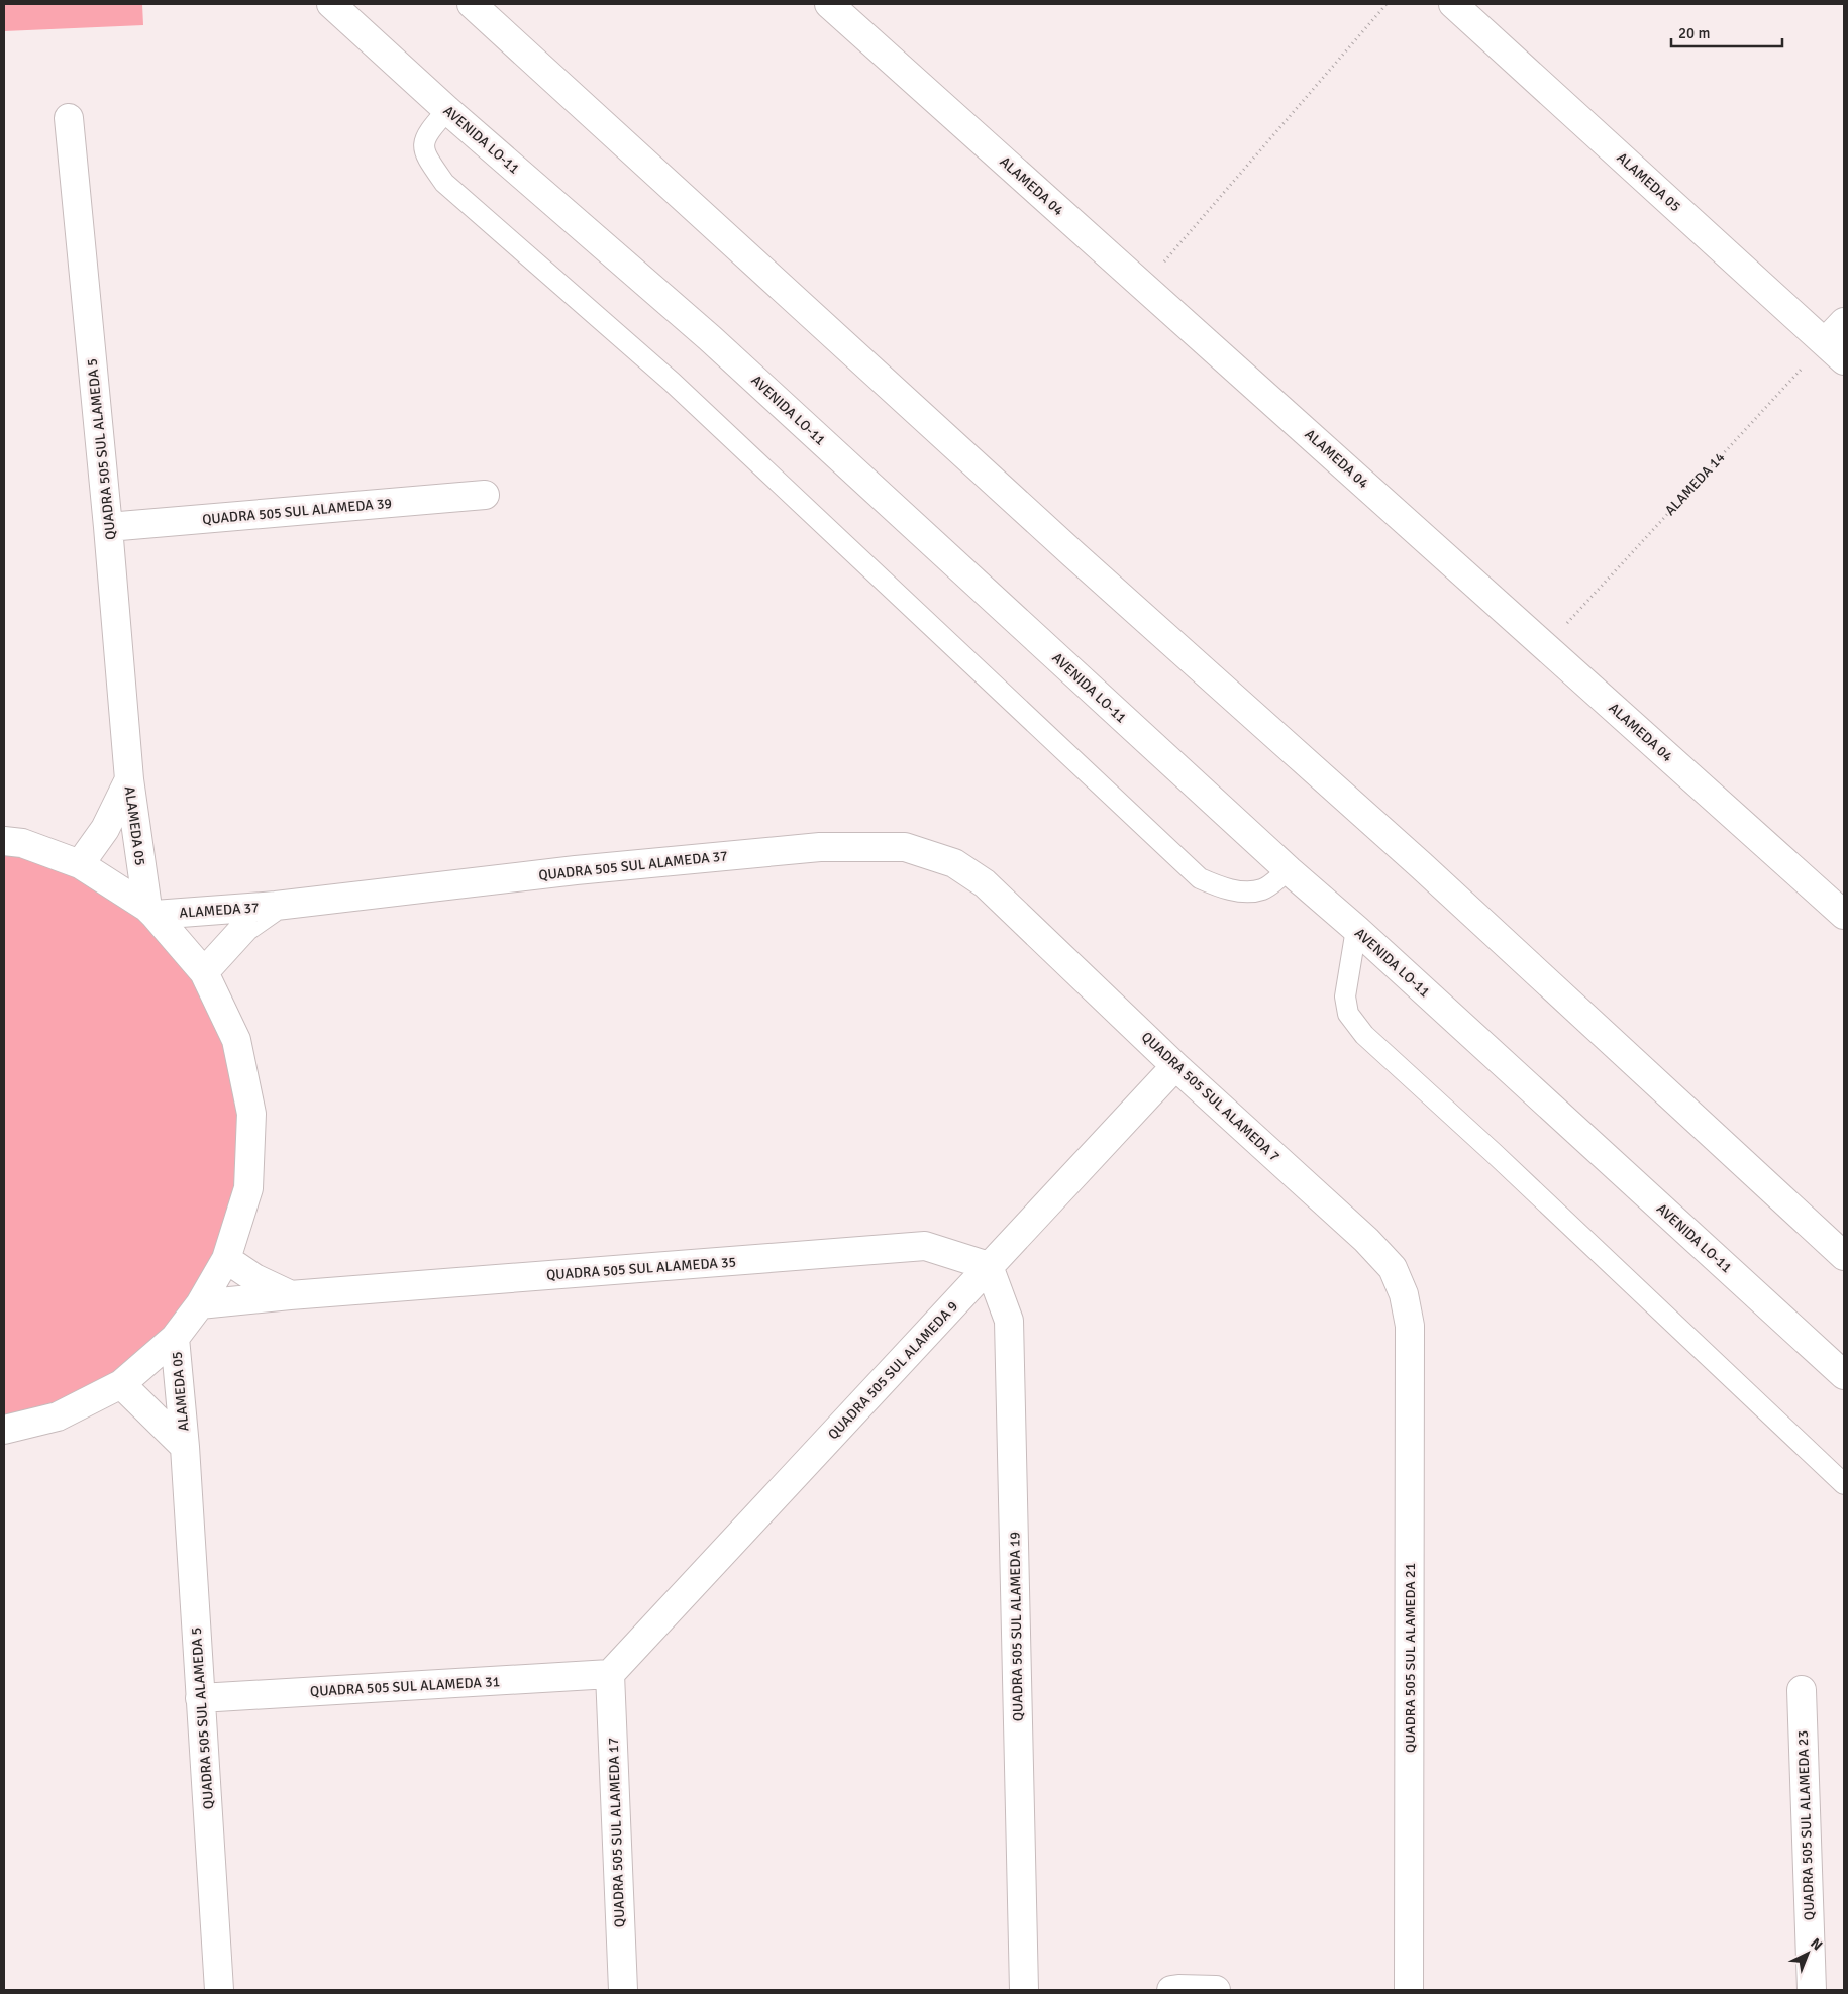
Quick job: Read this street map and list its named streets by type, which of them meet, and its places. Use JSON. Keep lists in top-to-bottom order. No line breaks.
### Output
{"streets":{"street":["AVENIDA LO-11","ALAMEDA 05","ALAMEDA 04","QUADRA 505 SUL ALAMEDA 5","QUADRA 505 SUL ALAMEDA 39","QUADRA 505 SUL ALAMEDA 37","ALAMEDA 37","QUADRA 505 SUL ALAMEDA 7","QUADRA 505 SUL ALAMEDA 35","QUADRA 505 SUL ALAMEDA 9","QUADRA 505 SUL ALAMEDA 19","QUADRA 505 SUL ALAMEDA 21","QUADRA 505 SUL ALAMEDA 31","QUADRA 505 SUL ALAMEDA 23","QUADRA 505 SUL ALAMEDA 17"],"path":["ALAMEDA 14"]},"crossings":[["ALAMEDA 05","QUADRA 505 SUL ALAMEDA 5"],["ALAMEDA 05","ALAMEDA 14"],["ALAMEDA 05","ALAMEDA 37"],["ALAMEDA 04","ALAMEDA 14"],["QUADRA 505 SUL ALAMEDA 5","QUADRA 505 SUL ALAMEDA 39"],["QUADRA 505 SUL ALAMEDA 5","QUADRA 505 SUL ALAMEDA 31"],["QUADRA 505 SUL ALAMEDA 37","ALAMEDA 37"],["QUADRA 505 SUL ALAMEDA 37","QUADRA 505 SUL ALAMEDA 7"],["QUADRA 505 SUL ALAMEDA 7","QUADRA 505 SUL ALAMEDA 9"],["QUADRA 505 SUL ALAMEDA 7","QUADRA 505 SUL ALAMEDA 21"],["QUADRA 505 SUL ALAMEDA 35","QUADRA 505 SUL ALAMEDA 9"],["QUADRA 505 SUL ALAMEDA 35","QUADRA 505 SUL ALAMEDA 19"],["QUADRA 505 SUL ALAMEDA 9","QUADRA 505 SUL ALAMEDA 19"],["QUADRA 505 SUL ALAMEDA 9","QUADRA 505 SUL ALAMEDA 31"],["QUADRA 505 SUL ALAMEDA 9","QUADRA 505 SUL ALAMEDA 17"],["QUADRA 505 SUL ALAMEDA 31","QUADRA 505 SUL ALAMEDA 17"]],"scale_bar":"20 m","north":"top right"}
